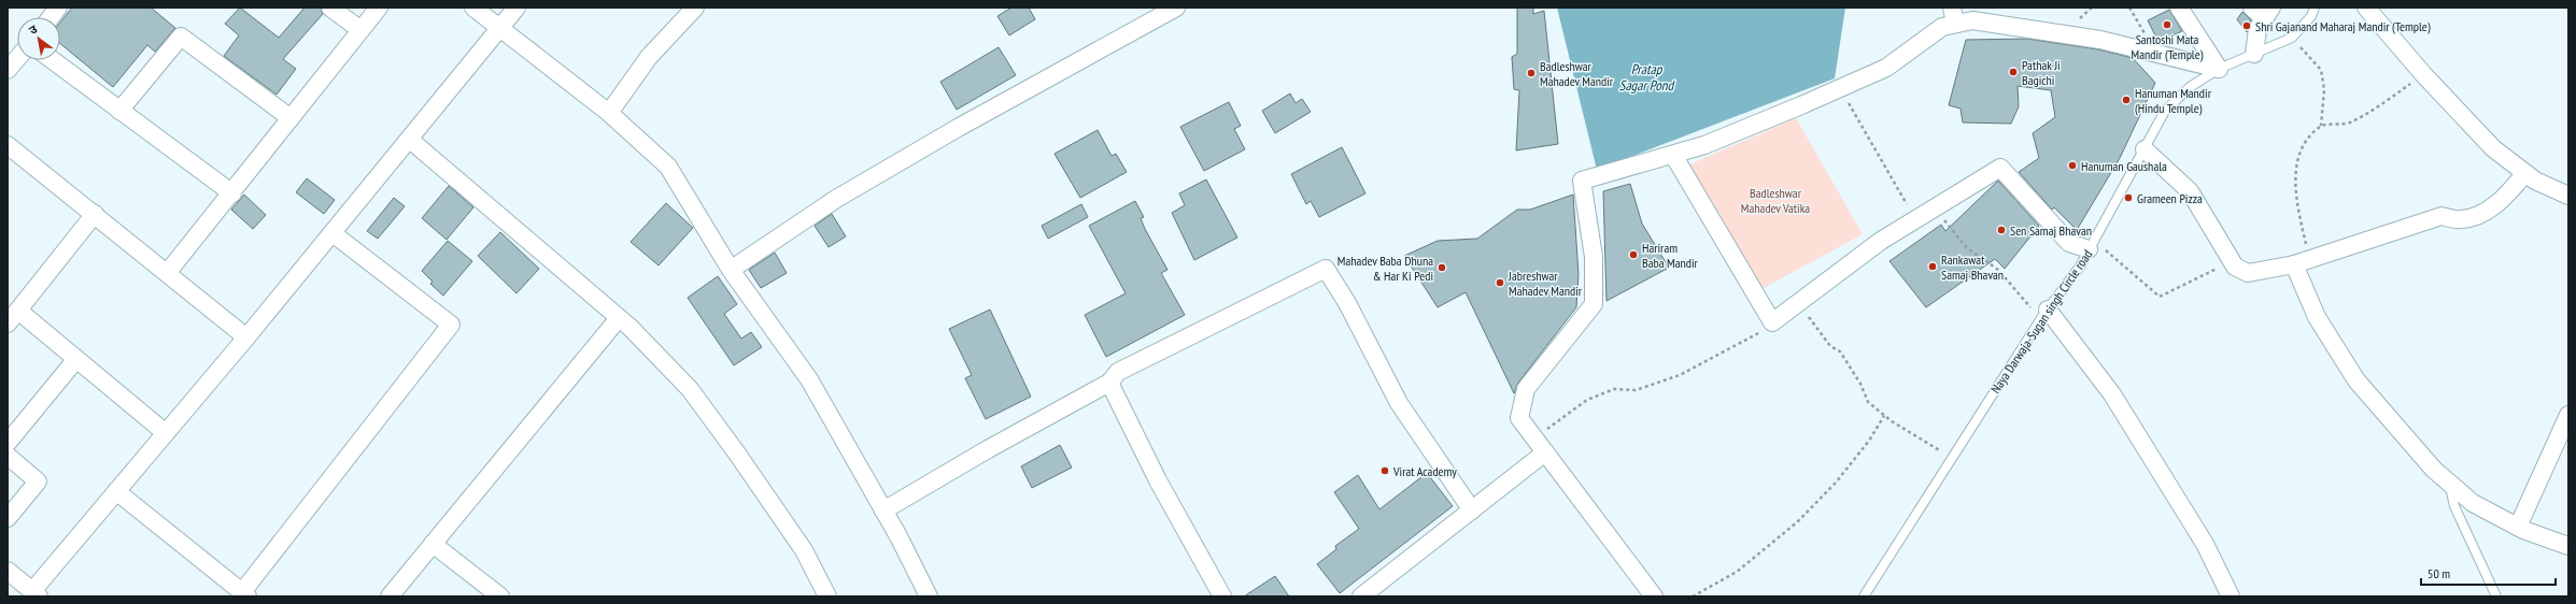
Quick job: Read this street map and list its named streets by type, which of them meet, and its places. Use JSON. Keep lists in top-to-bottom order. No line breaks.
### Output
{"streets":{"lane":["Naya Darwaja-Sugan singh Circle road"]},"water":["Pratap Sagar Pond"],"parks":["Badleshwar Mahadev Vatika"],"places":["Santoshi Mata Mandir (Temple)","Shri Gajanand Maharaj Mandir (Temple)","Pathak Ji Bagichi","Badleshwar Mahadev Mandir","Hanuman Mandir (Hindu Temple)","Hanuman Gaushala","Grameen Pizza","Sen Samaj Bhavan","Hariram Baba Mandir","Rankawat Samaj Bhavan","Mahadev Baba Dhuna & Har Ki Pedi","Jabreshwar Mahadev Mandir","Virat Academy"],"scale_bar":"50 m","north":"top left"}
